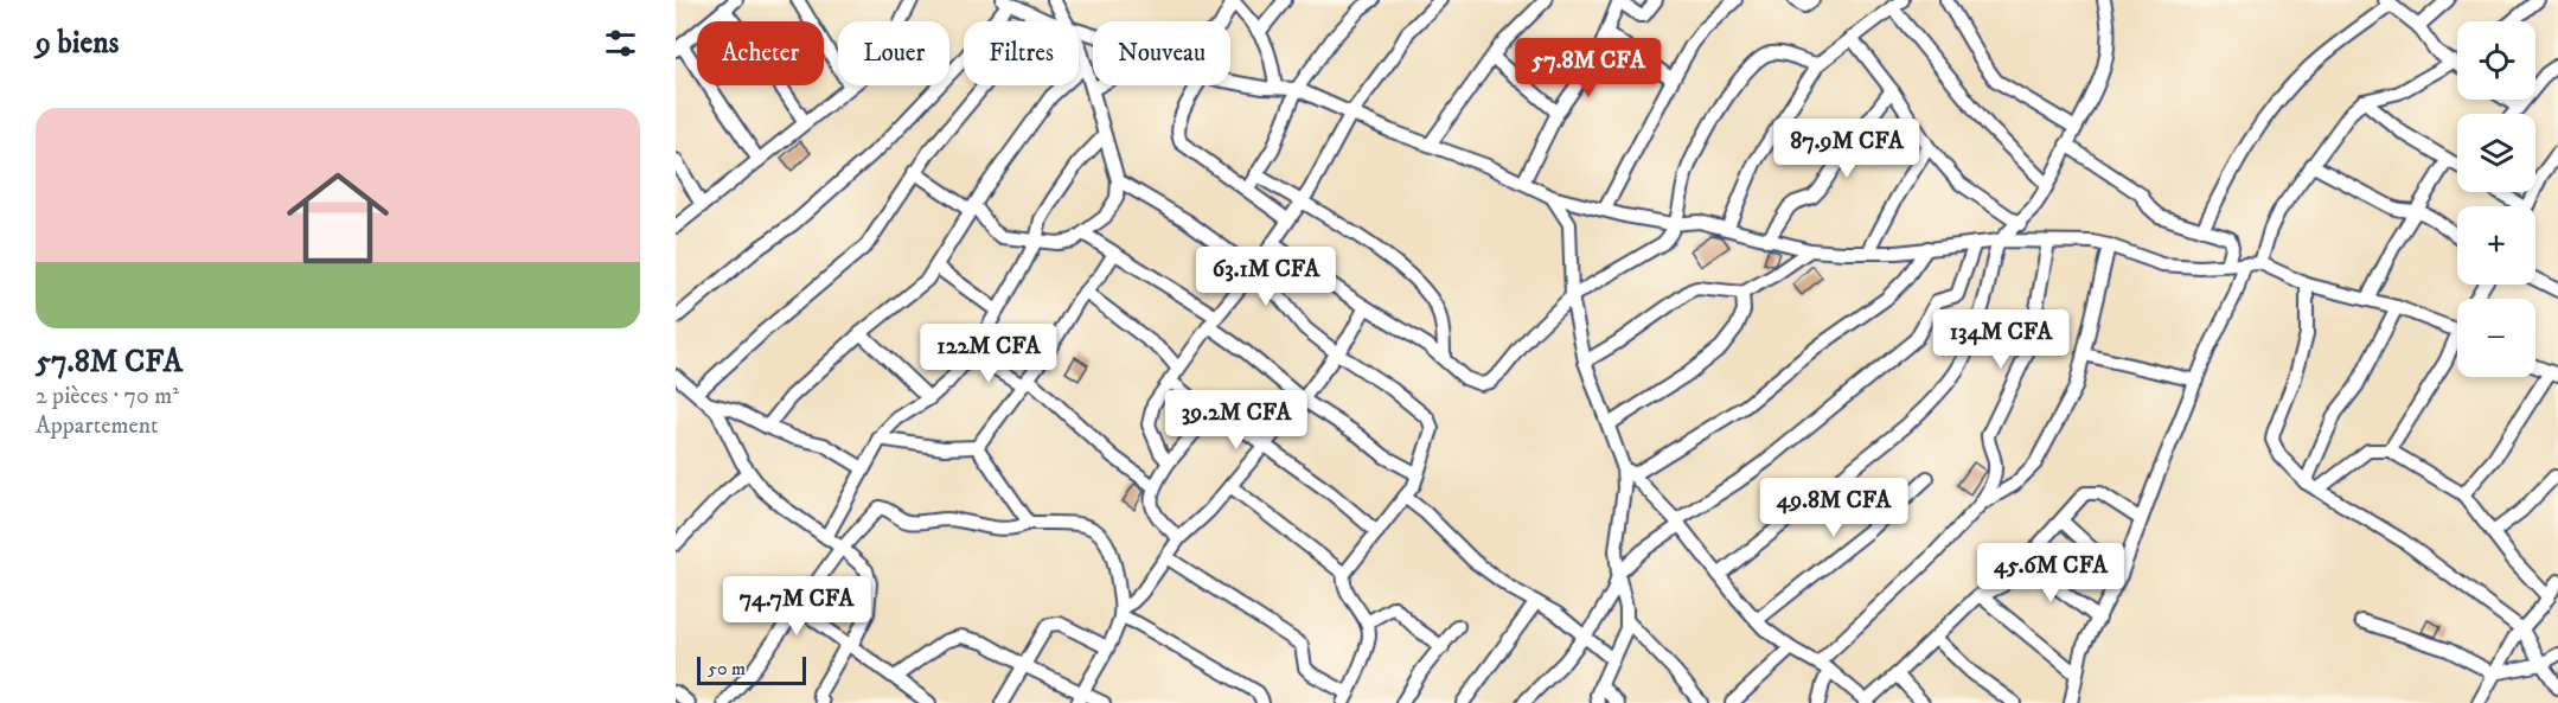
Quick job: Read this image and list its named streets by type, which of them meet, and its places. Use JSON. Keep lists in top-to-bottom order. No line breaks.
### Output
{"scale_bar":"50 m","page":{"heading":"9 biens","map_buttons":["+","−"],"chip":["Acheter","Louer","Filtres","Nouveau"],"price":["57.8M CFA","87.9M CFA","63.1M CFA","134M CFA","122M CFA","39.2M CFA","49.8M CFA","45.6M CFA","74.7M CFA"],"list":[{"name":"57.8M CFA","note":"2 pièces · 70 m² · Appartement"}],"scale":"50 m"}}
